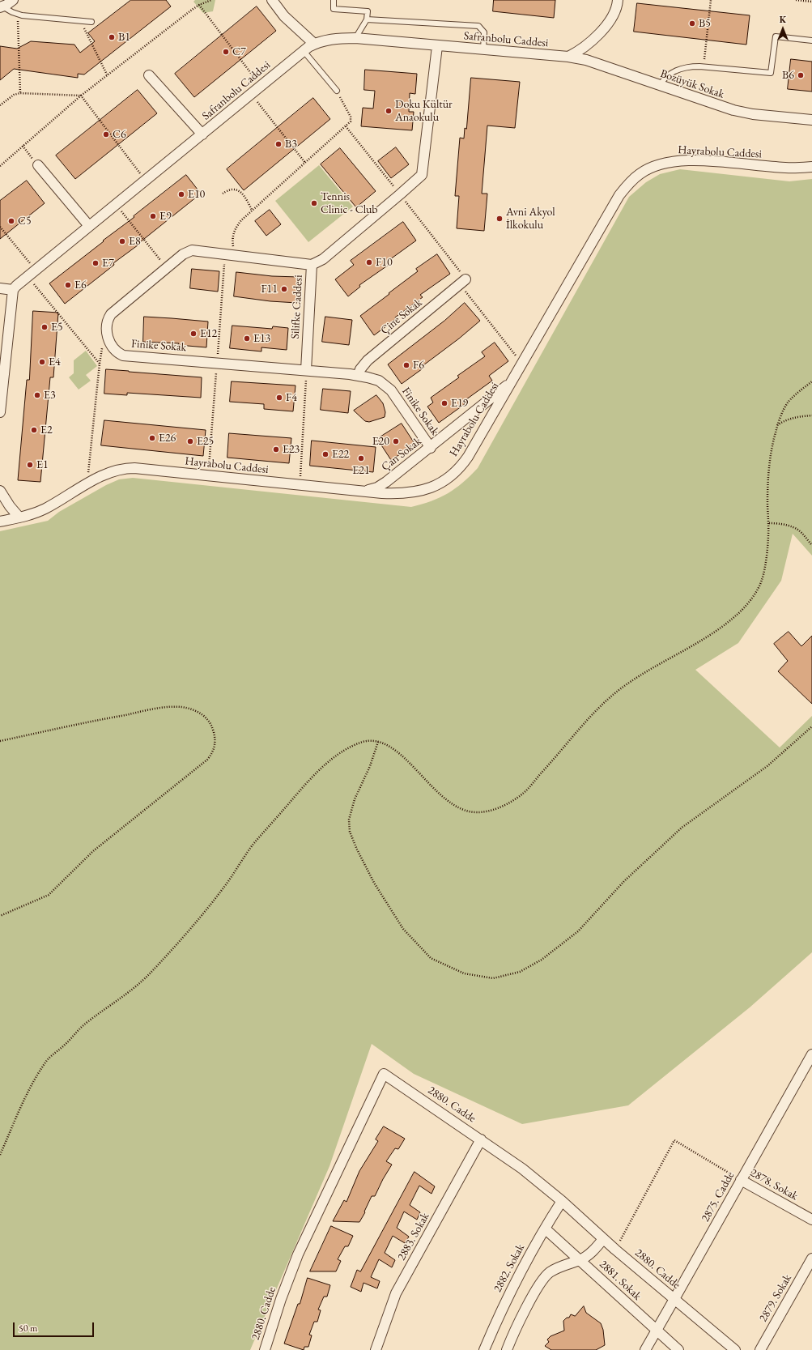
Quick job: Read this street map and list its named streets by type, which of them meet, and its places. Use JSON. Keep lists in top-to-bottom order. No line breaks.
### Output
{"streets":{"street":["Safranbolu Caddesi","Bozüyük Sokak","Hayrabolu Caddesi","Silifke Caddesi","Çine Sokak","Finike Sokak","Çan Sokak","2880. Cadde","2878. Sokak","2875. Cadde","2883. Sokak","2882. Sokak","2881. Sokak","2879. Sokak"]},"crossings":[["Safranbolu Caddesi","Bozüyük Sokak"],["Safranbolu Caddesi","Silifke Caddesi"],["Hayrabolu Caddesi","Çan Sokak"],["Silifke Caddesi","Finike Sokak"],["Çine Sokak","Finike Sokak"],["Finike Sokak","Çan Sokak"],["2880. Cadde","2878. Sokak"],["2880. Cadde","2875. Cadde"],["2880. Cadde","2883. Sokak"],["2880. Cadde","2882. Sokak"],["2878. Sokak","2875. Cadde"],["2875. Cadde","2881. Sokak"],["2882. Sokak","2881. Sokak"]],"places":["B5","B1","C7","B6","Doku Kültür Anaokulu","C6","B3","E10","Tennis Clinic - Club","E9","Avni Akyol İlkokulu","C5","E8","F10","E7","E6","F11","E5","E12","E13","E4","F6","E3","F4","E19","E2","E26","E25","E20","E23","E22","E21","E1"],"scale_bar":"50 m","north":"top"}
